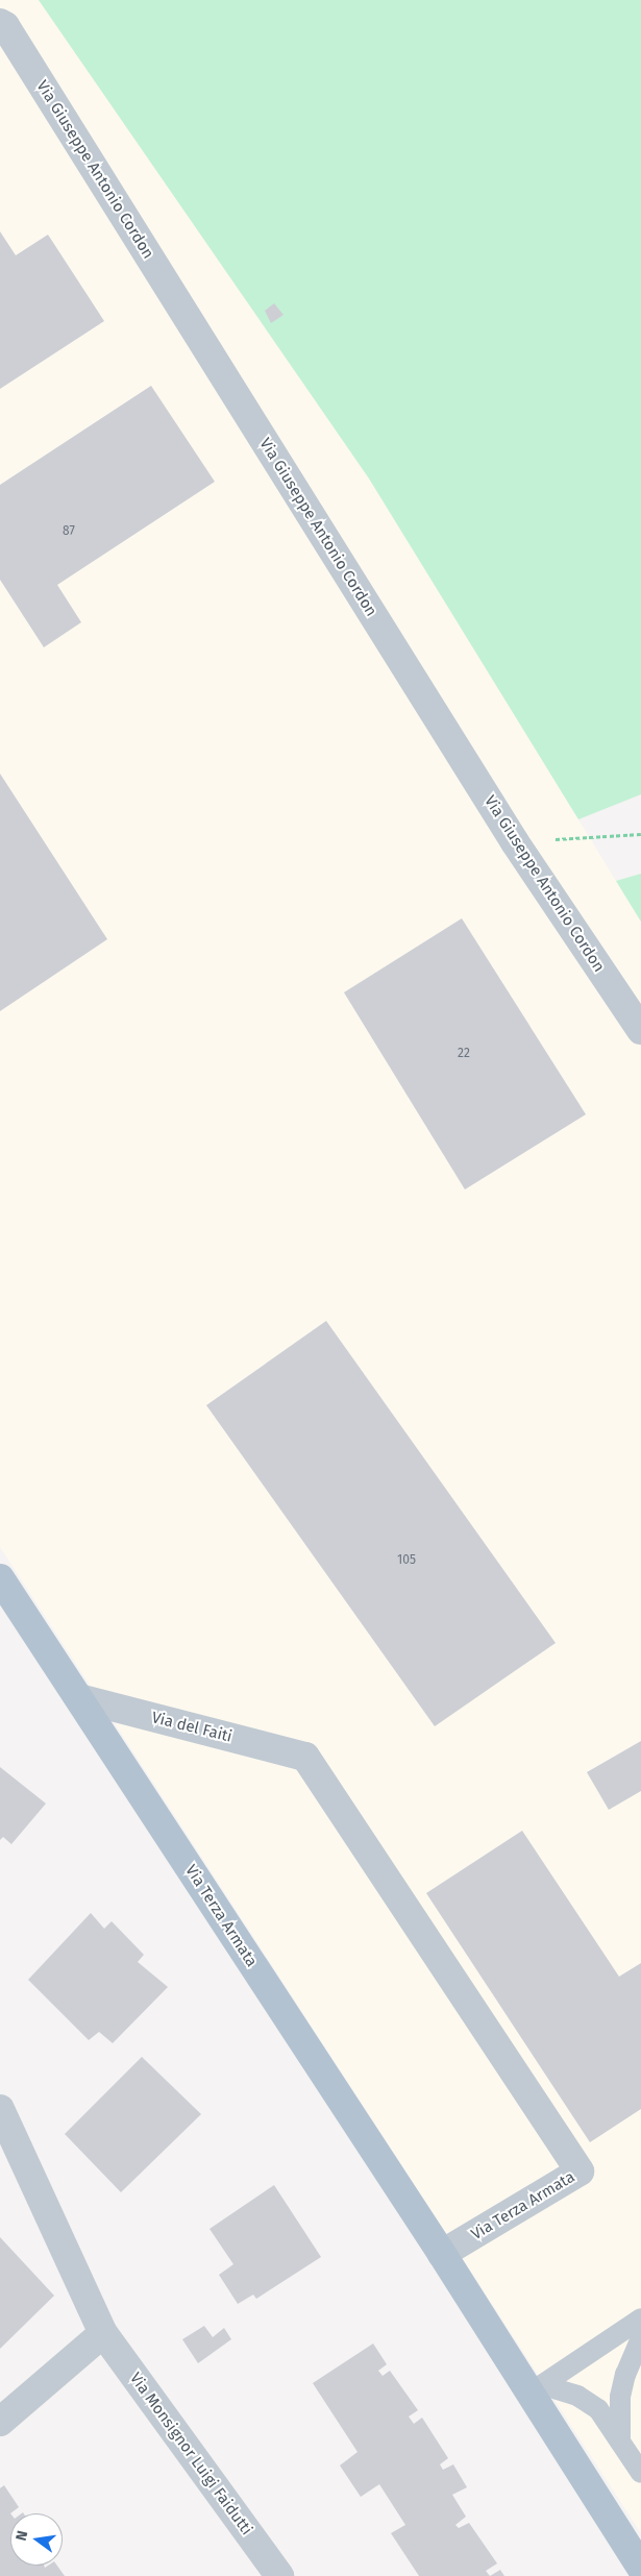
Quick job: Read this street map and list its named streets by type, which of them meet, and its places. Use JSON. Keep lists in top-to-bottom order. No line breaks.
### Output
{"streets":{"main road":["Via Terza Armata"],"street":["Via Giuseppe Antonio Cordon","Via del Faiti","Via Monsignor Luigi Faidutti"]},"crossings":[["Via del Faiti","Via Terza Armata"]],"house_numbers":["87","22","105"],"north":"left"}
